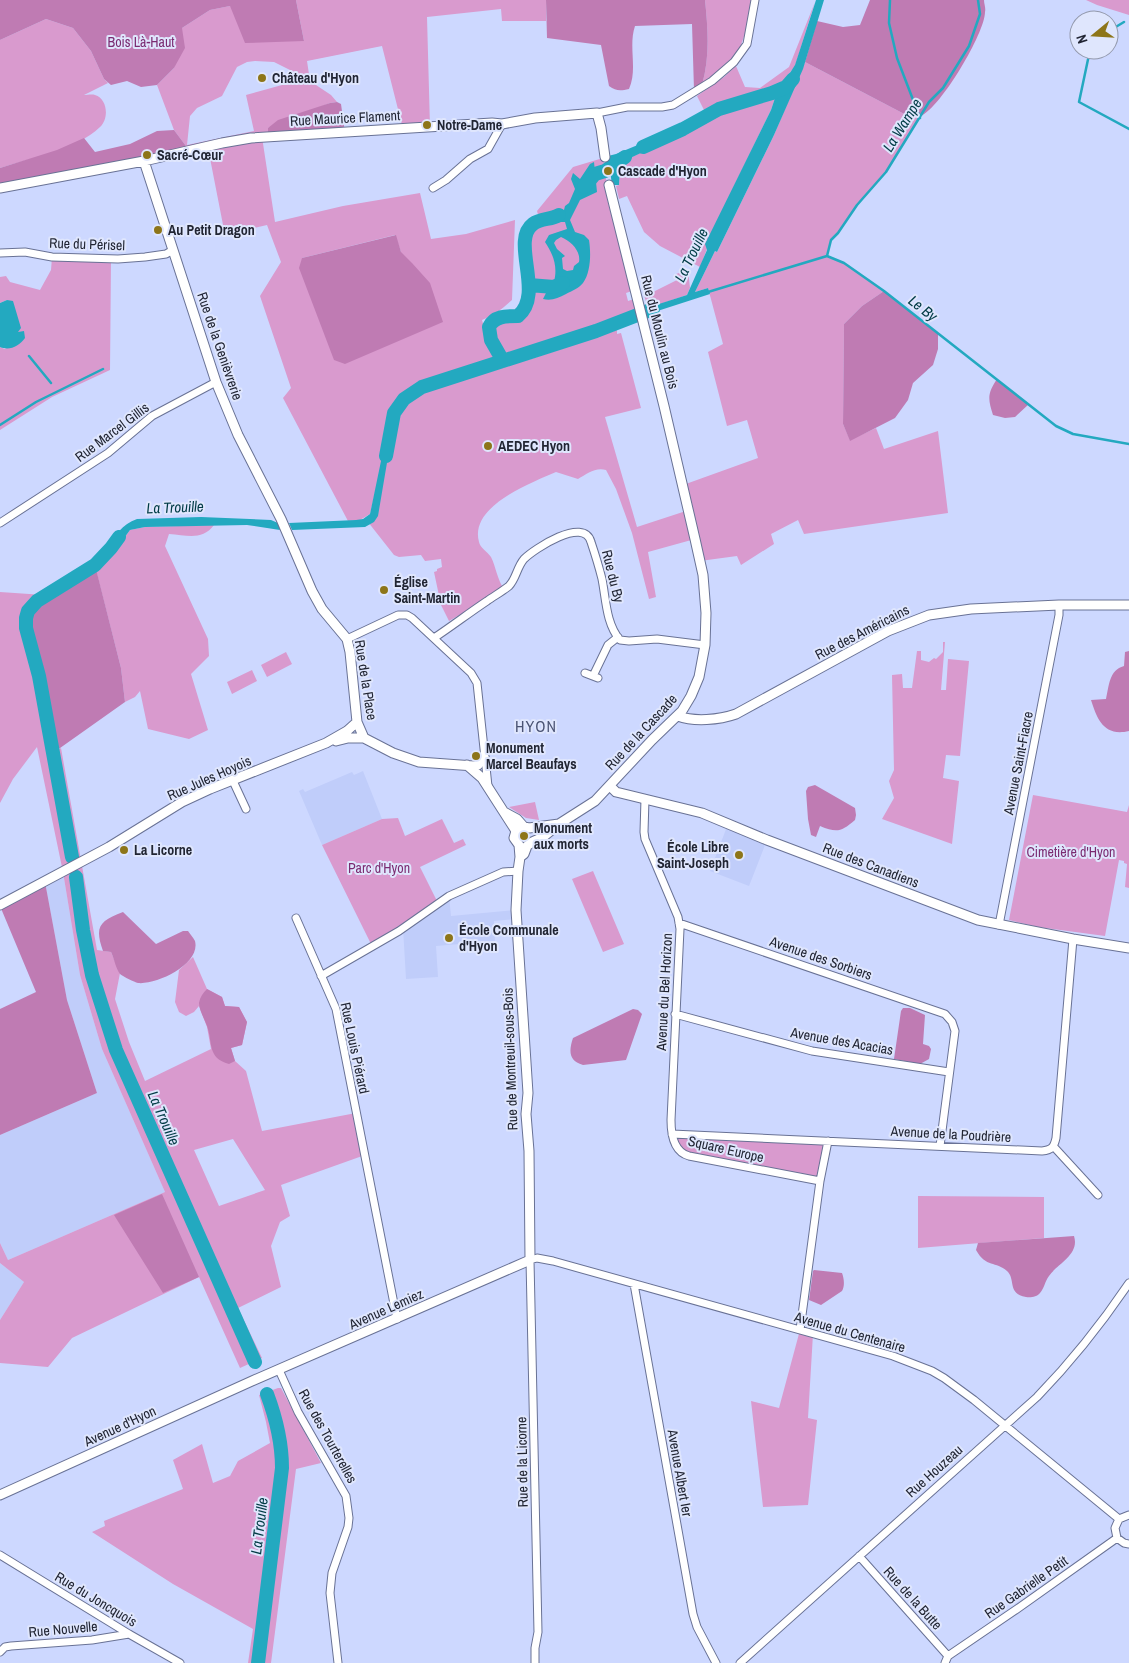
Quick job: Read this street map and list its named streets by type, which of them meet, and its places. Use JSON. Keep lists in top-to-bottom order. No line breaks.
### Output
{"streets":{"street":["Rue Maurice Flament","Rue du Périsel","Rue du Moulin au Bois","Rue de la Genièvrerie","Rue Marcel Gillis","Rue du By","Rue des Américains","Rue de la Place","Rue de la Cascade","Avenue Saint-Fiacre","Rue Jules Hoyois","Rue des Canadiens","Avenue des Sorbiers","Avenue du Bel Horizon","Avenue des Acacias","Rue Louis Piérard","Rue de Montreuil-sous-Bois","Avenue de la Poudrière","Square Europe","Avenue Lemiez","Avenue du Centenaire","Avenue d'Hyon","Rue des Tourterelles","Rue de la Licorne","Rue Houzeau","Avenue Albert Ier","Rue Gabrielle Petit","Rue de la Butte","Rue du Joncquois","Rue Nouvelle"]},"crossings":[["Rue Maurice Flament","Rue de la Genièvrerie"],["Rue du Périsel","Rue de la Genièvrerie"],["Rue du Moulin au Bois","Rue de la Cascade"],["Rue de la Genièvrerie","Rue Marcel Gillis"],["Rue de la Genièvrerie","Rue de la Place"],["Rue du By","Rue de la Place"],["Rue du By","Rue Jules Hoyois"],["Rue des Américains","Rue de la Cascade"],["Rue des Américains","Avenue Saint-Fiacre"],["Rue de la Place","Rue Jules Hoyois"],["Rue de la Cascade","Rue des Canadiens"],["Rue de la Cascade","Rue de Montreuil-sous-Bois"],["Avenue Saint-Fiacre","Rue des Canadiens"],["Rue des Canadiens","Avenue du Bel Horizon"],["Avenue des Sorbiers","Avenue du Bel Horizon"],["Avenue des Sorbiers","Avenue des Acacias"],["Avenue du Bel Horizon","Avenue des Acacias"],["Avenue du Bel Horizon","Square Europe"],["Rue Louis Piérard","Avenue Lemiez"],["Rue de Montreuil-sous-Bois","Avenue Lemiez"],["Rue de Montreuil-sous-Bois","Avenue du Centenaire"],["Rue de Montreuil-sous-Bois","Rue de la Licorne"],["Avenue de la Poudrière","Square Europe"],["Avenue Lemiez","Avenue du Centenaire"],["Avenue Lemiez","Avenue d'Hyon"],["Avenue Lemiez","Rue des Tourterelles"],["Avenue Lemiez","Rue de la Licorne"],["Avenue du Centenaire","Rue de la Licorne"],["Avenue du Centenaire","Rue Houzeau"],["Avenue du Centenaire","Avenue Albert Ier"],["Rue Houzeau","Rue de la Butte"],["Rue Gabrielle Petit","Rue de la Butte"],["Rue du Joncquois","Rue Nouvelle"]],"districts":["HYON"],"water":["La Wampe","La Trouille","Le By"],"parks":["Bois Là-Haut","Cimetière d'Hyon","Parc d'Hyon"],"places":["Château d'Hyon","Notre-Dame","Sacré-Cœur","Cascade d'Hyon","Au Petit Dragon","AEDEC Hyon","Église Saint-Martin","Monument Marcel Beaufays","Monument aux morts","La Licorne","École Libre Saint-Joseph","École Communale d'Hyon"],"north":"left"}
